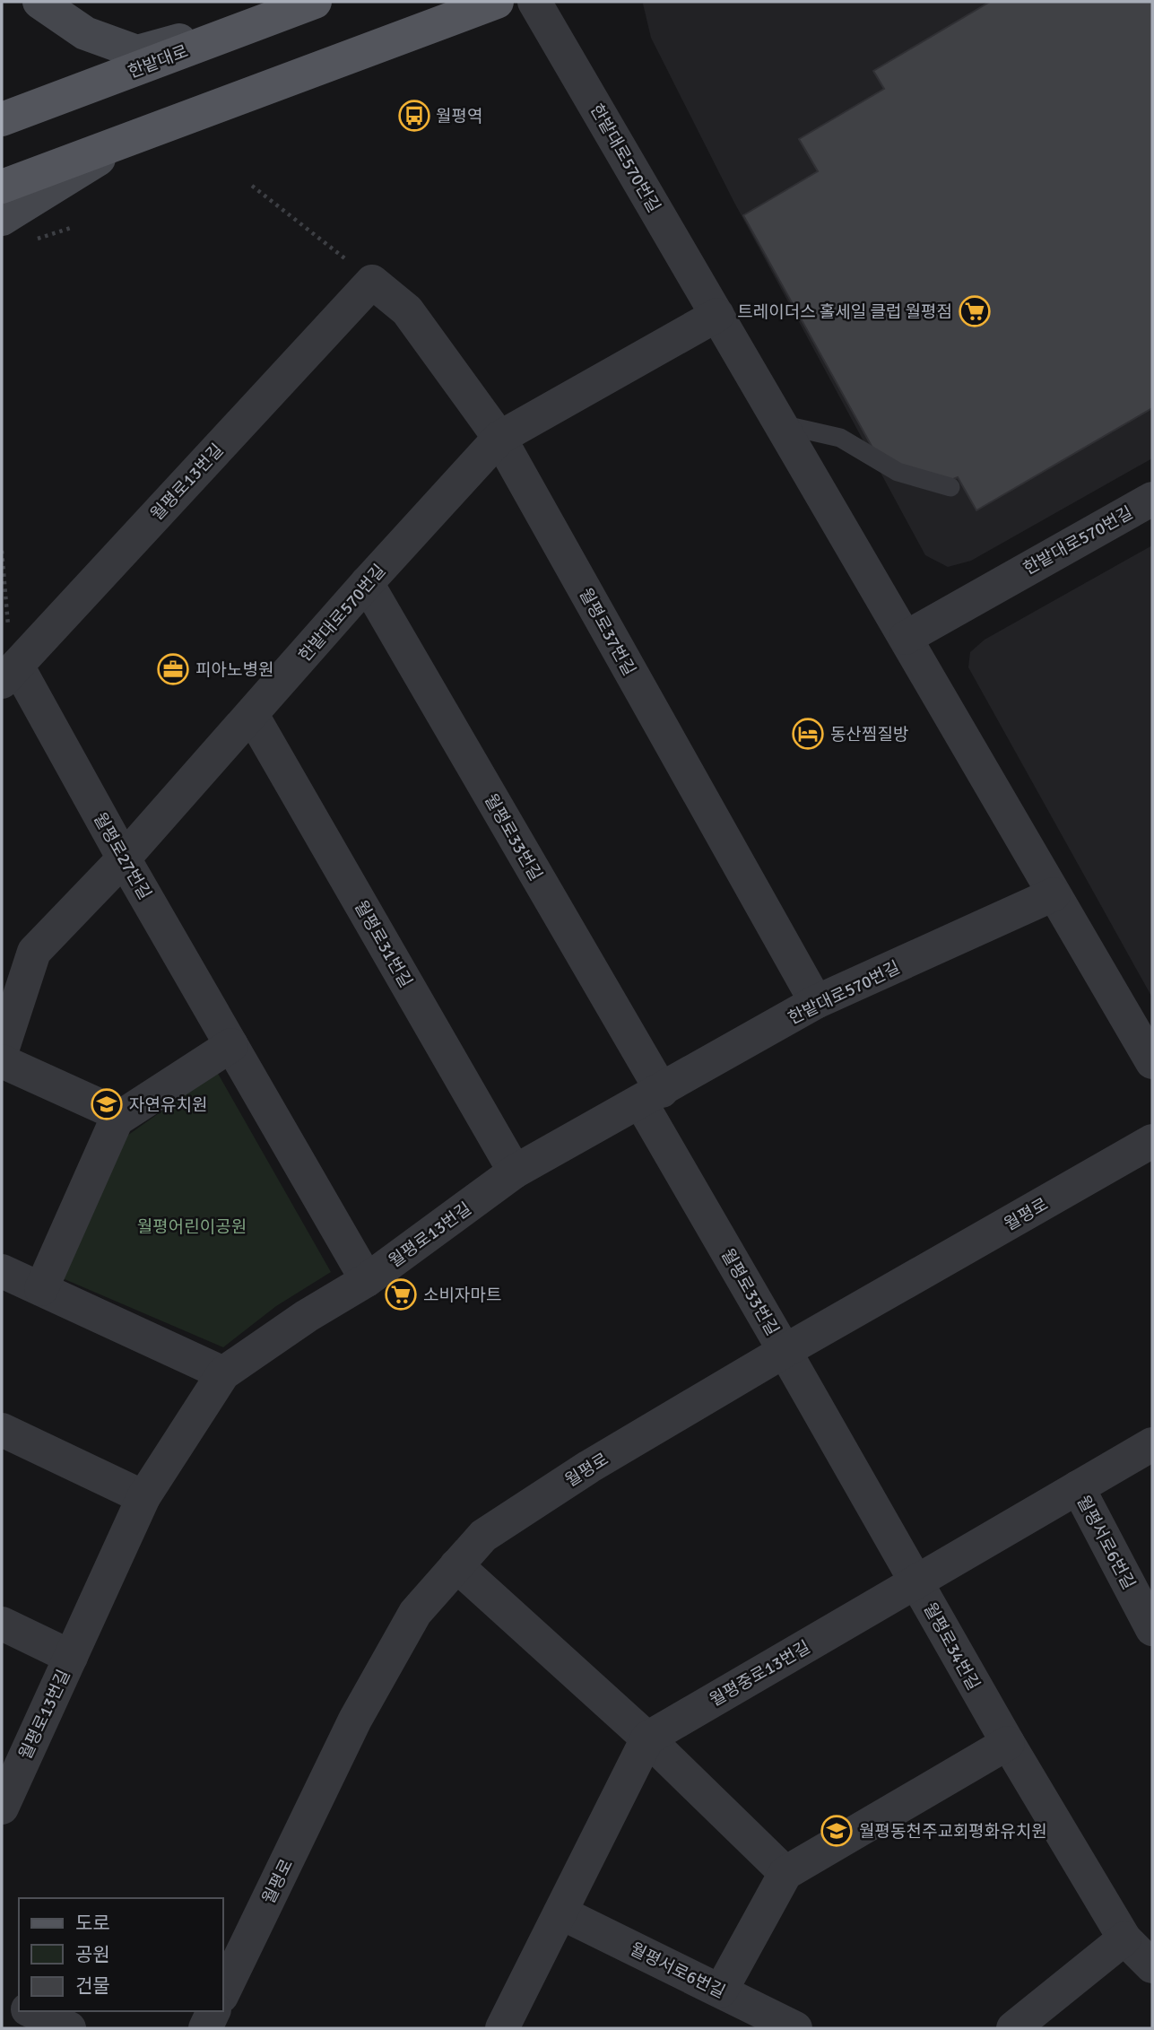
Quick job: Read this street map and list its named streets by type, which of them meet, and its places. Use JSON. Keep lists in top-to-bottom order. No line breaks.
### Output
{"streets":{"main road":["한밭대로"],"street":["한밭대로570번길","월평로13번길","월평로37번길","월평로33번길","월평로27번길","월평로31번길","월평로","월평서로6번길","월평로34번길","월평중로13번길"]},"crossings":[["한밭대로570번길","월평로13번길"],["한밭대로570번길","월평로37번길"],["한밭대로570번길","월평로33번길"],["한밭대로570번길","월평로27번길"],["한밭대로570번길","월평로31번길"],["월평로13번길","월평로37번길"],["월평로13번길","월평로33번길"],["월평로13번길","월평로27번길"],["월평로13번길","월평로31번길"],["월평로33번길","월평로"],["월평로33번길","월평로34번길"],["월평로","월평로34번길"],["월평서로6번길","월평중로13번길"],["월평로34번길","월평중로13번길"]],"parks":["월평어린이공원"],"places":{"bus stop":["월평역"],"supermarket":["트레이더스 홀세일 클럽 월평점","소비자마트"],"office":["피아노병원"],"hotel":["동산찜질방"],"school or university":["자연유치원","월평동천주교회평화유치원"]},"legend":["도로","공원","건물"]}
